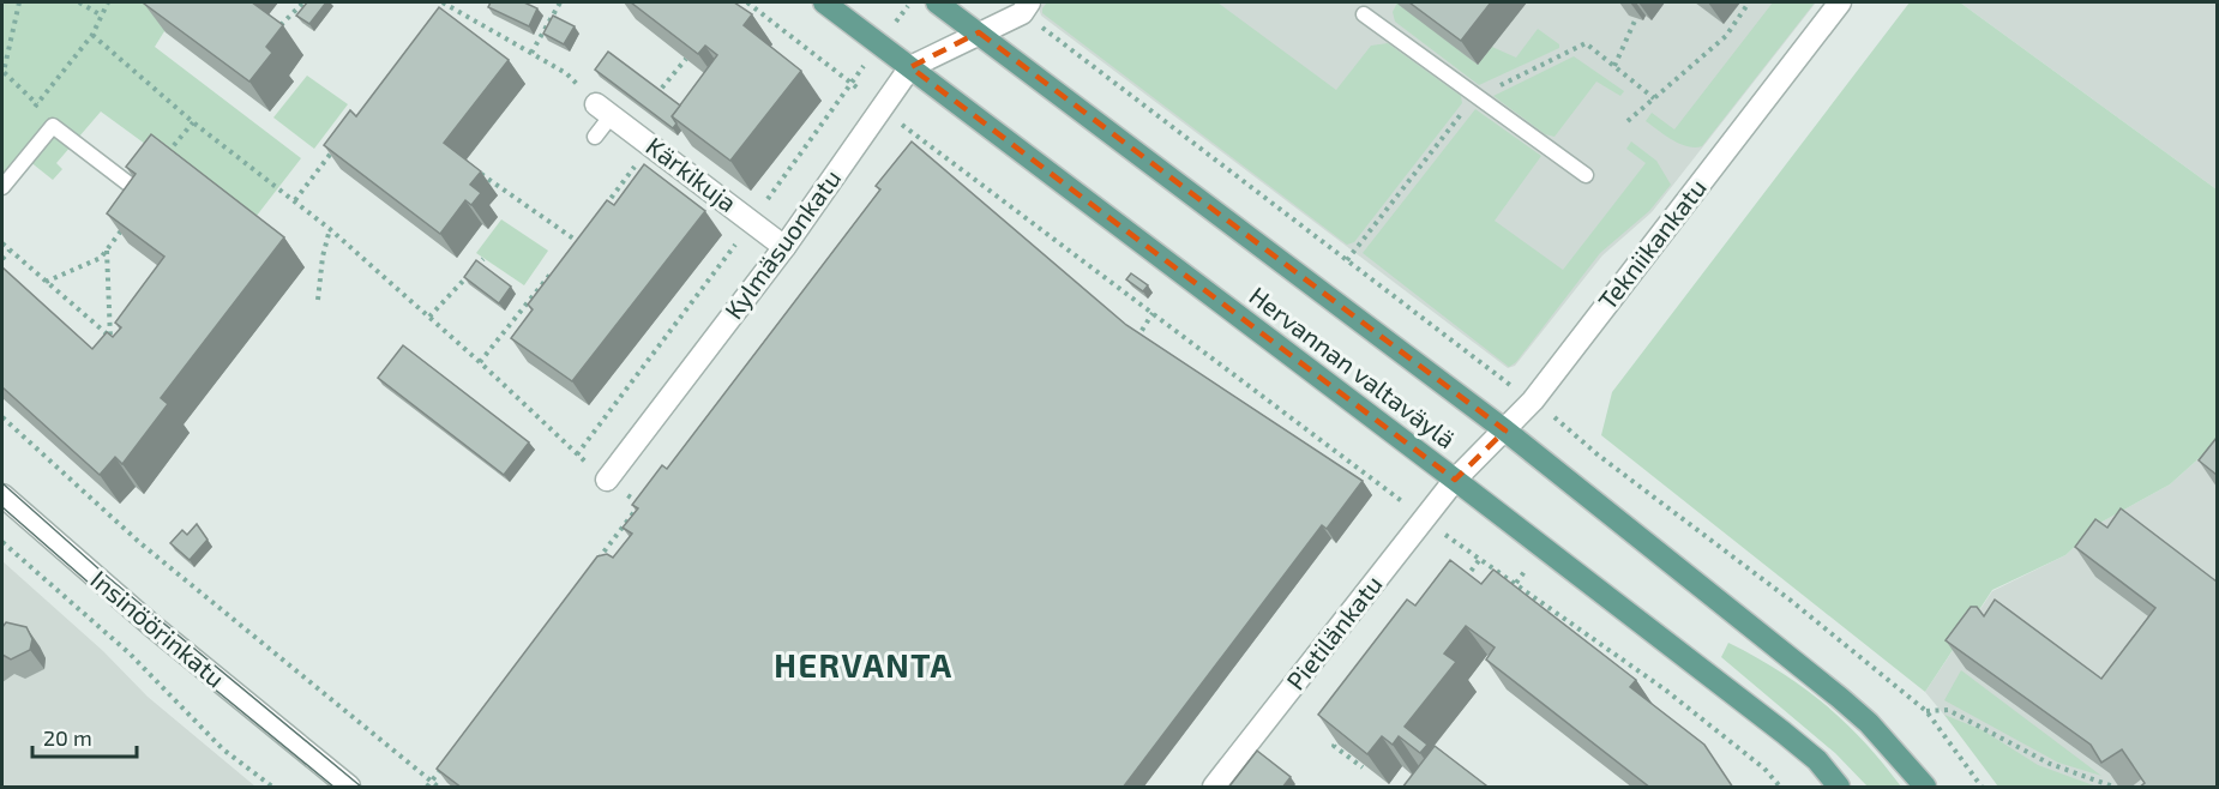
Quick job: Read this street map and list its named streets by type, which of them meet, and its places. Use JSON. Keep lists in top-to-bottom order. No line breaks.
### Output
{"streets":{"main road":["Hervannan valtaväylä"],"street":["Kärkikuja","Kylmäsuonkatu","Tekniikankatu","Insinöörinkatu","Pietilänkatu"]},"crossings":[["Kärkikuja","Kylmäsuonkatu"],["Kylmäsuonkatu","Hervannan valtaväylä"],["Tekniikankatu","Hervannan valtaväylä"],["Tekniikankatu","Pietilänkatu"],["Hervannan valtaväylä","Pietilänkatu"]],"districts":["HERVANTA"],"scale_bar":"20 m"}
